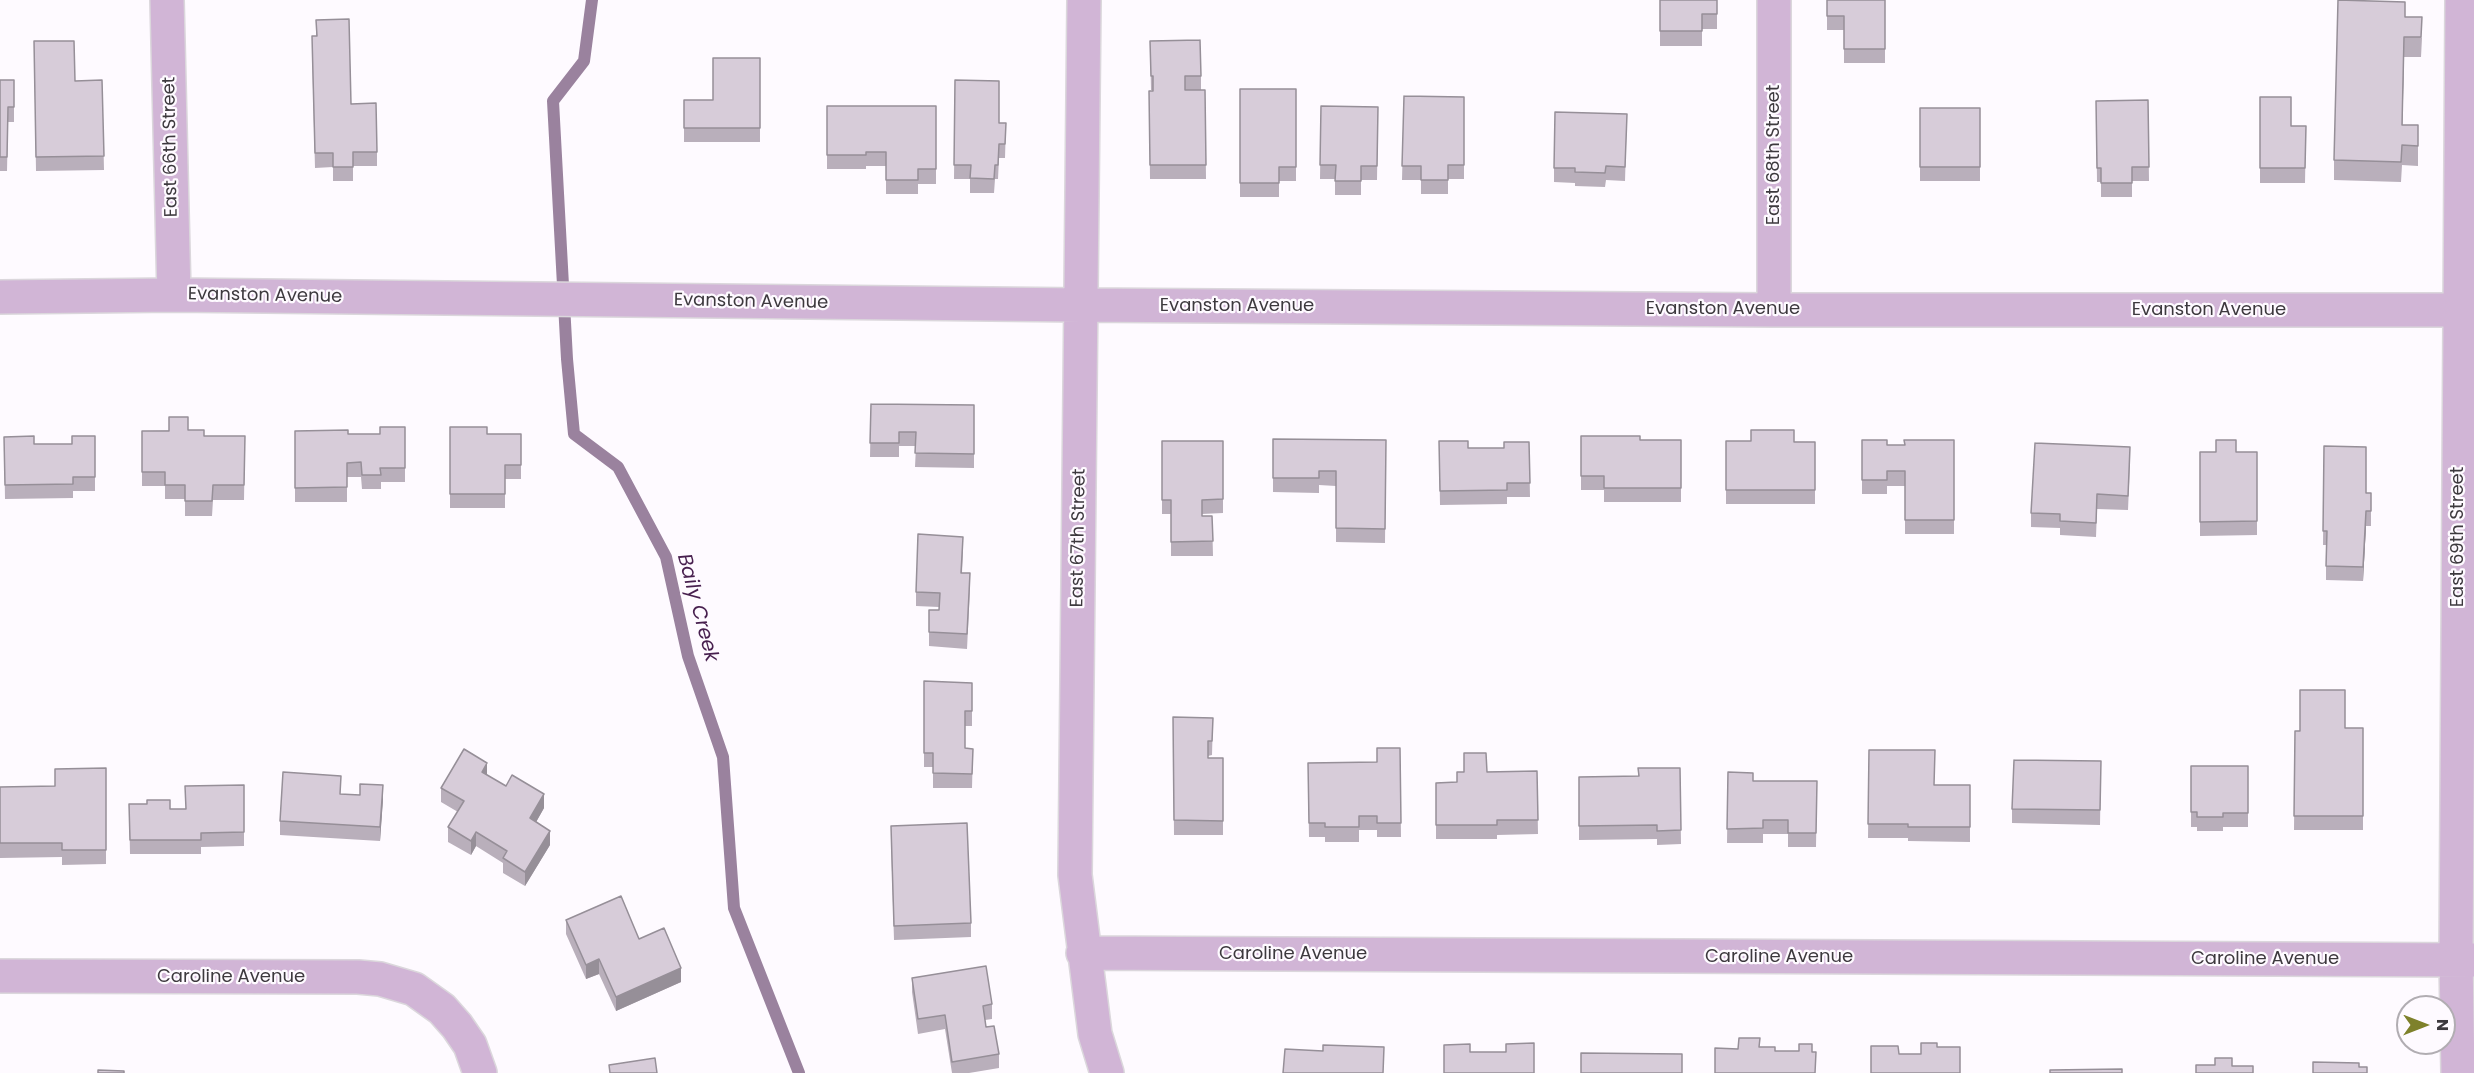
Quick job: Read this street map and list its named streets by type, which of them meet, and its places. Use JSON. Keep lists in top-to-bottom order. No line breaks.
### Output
{"streets":{"street":["East 66th Street","East 68th Street","Evanston Avenue","East 69th Street","East 67th Street","Caroline Avenue"]},"crossings":[["East 66th Street","Evanston Avenue"],["East 68th Street","Evanston Avenue"],["Evanston Avenue","East 69th Street"],["Evanston Avenue","East 67th Street"],["East 69th Street","Caroline Avenue"],["East 67th Street","Caroline Avenue"]],"water":["Baily Creek"],"north":"right"}
